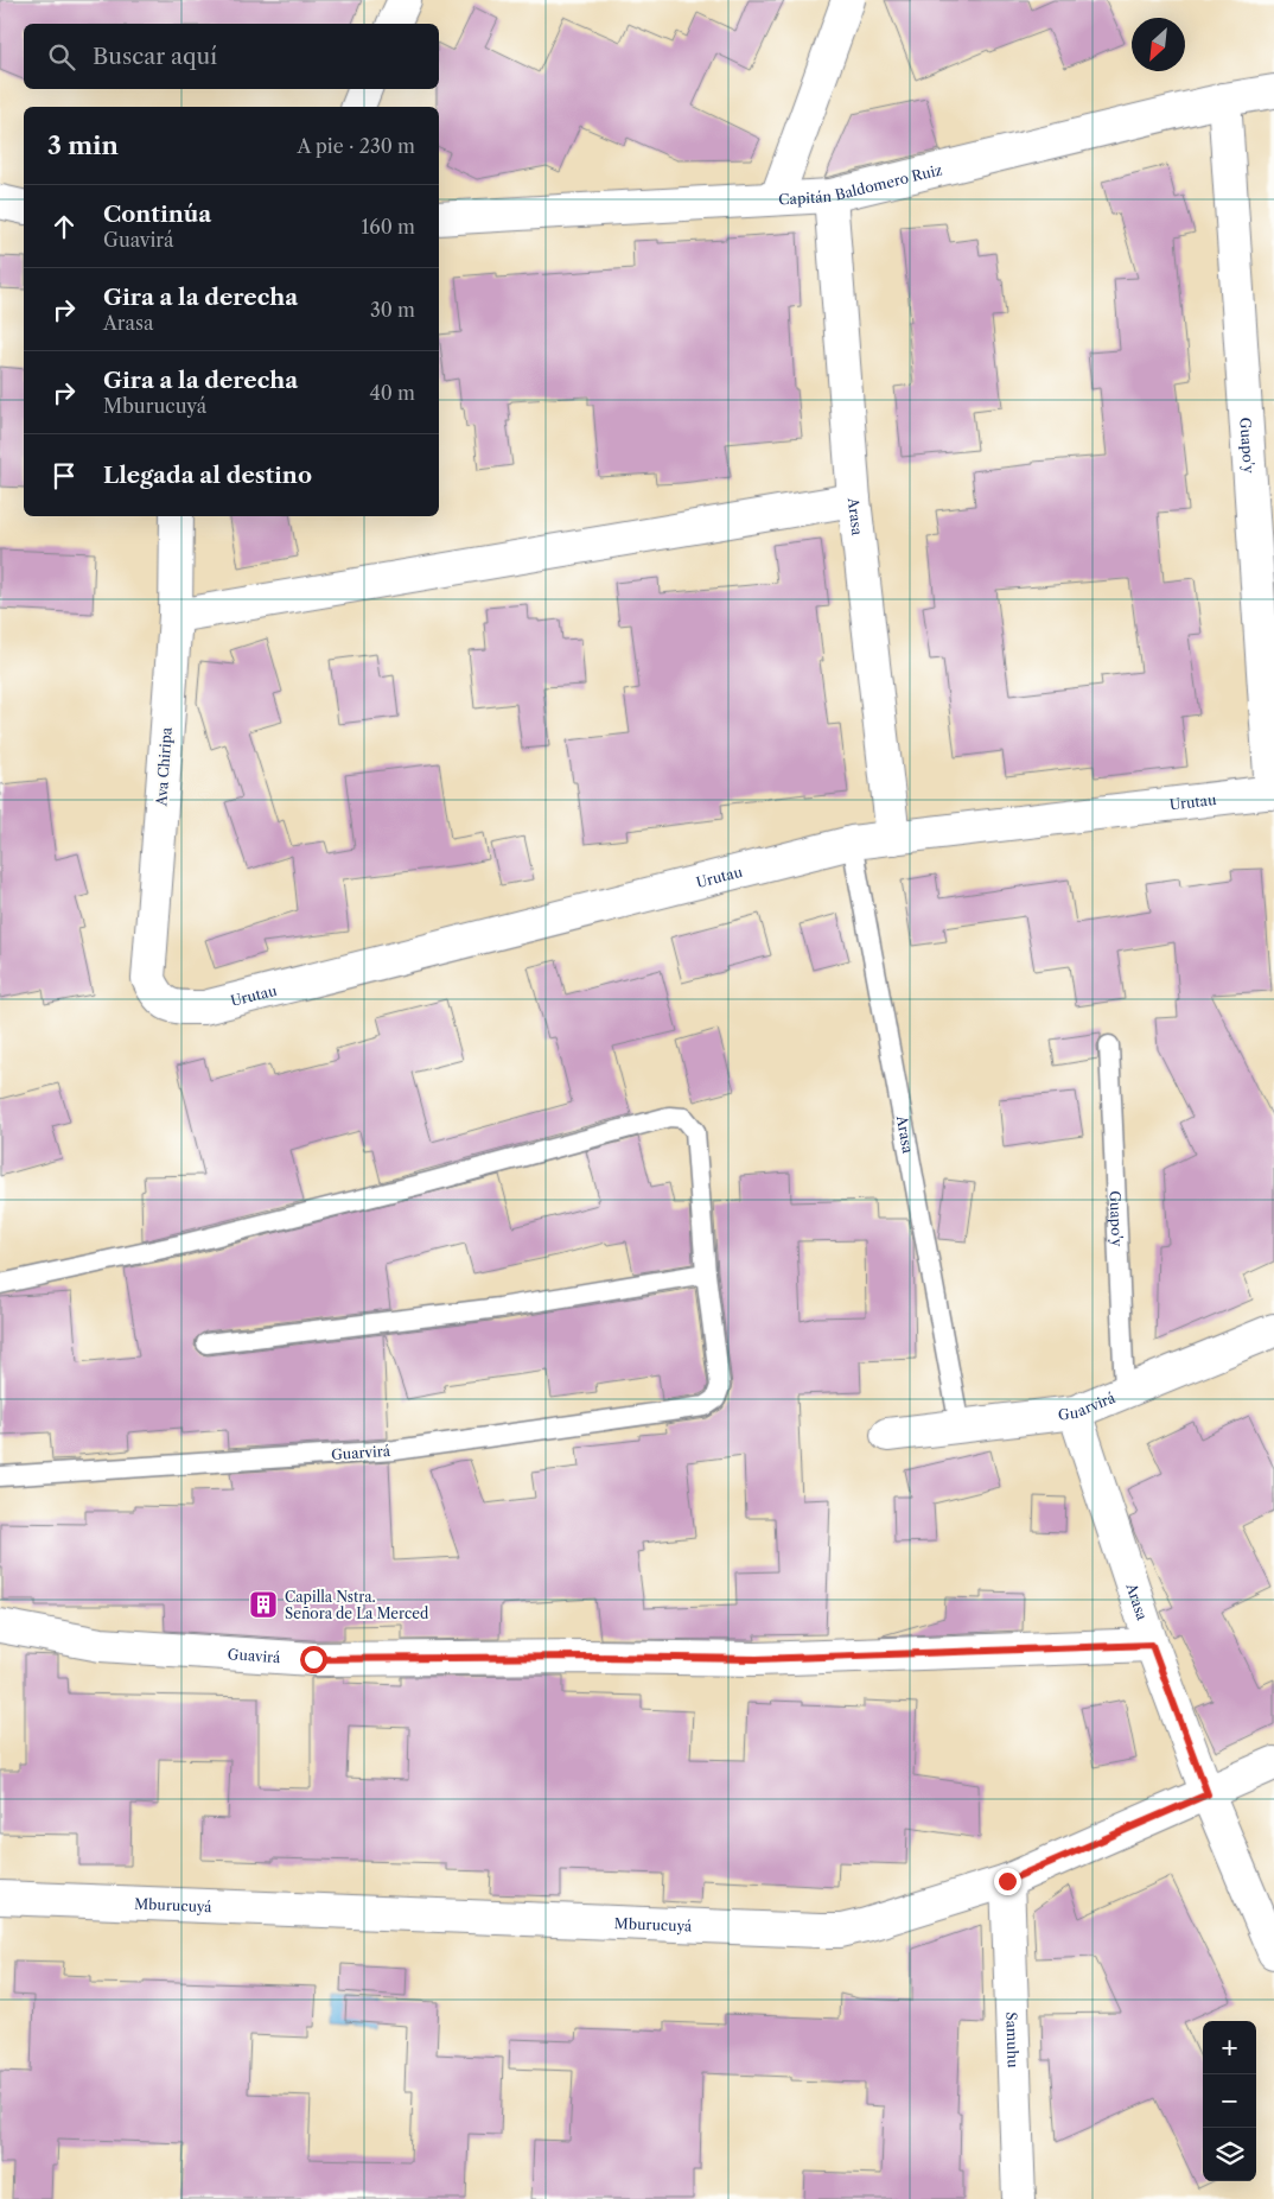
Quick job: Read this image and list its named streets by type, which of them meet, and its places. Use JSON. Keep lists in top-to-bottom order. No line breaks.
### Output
{"streets":{"street":["Capitán Baldomero Ruiz","Guapo'y","Arasa","Ava Chiripa","Urutau","Guarvirá","Guavirá","Mburucuyá","Samuhu"]},"crossings":[["Capitán Baldomero Ruiz","Guapo'y"],["Capitán Baldomero Ruiz","Arasa"],["Guapo'y","Urutau"],["Guapo'y","Guarvirá"],["Arasa","Urutau"],["Arasa","Guarvirá"],["Arasa","Guavirá"],["Arasa","Mburucuyá"],["Ava Chiripa","Urutau"],["Mburucuyá","Samuhu"]],"places":{"building":["Capilla Nstra. Señora de La Merced"]},"north":"bottom left","page":{"search":"Buscar aquí","heading":["3 min","A pie · 230 m"],"list":[["Continúa","Guavirá","160 m"],["Gira a la derecha","Arasa","30 m"],["Gira a la derecha","Mburucuyá","40 m"],"Llegada al destino"],"map_buttons":["+","−"]}}
